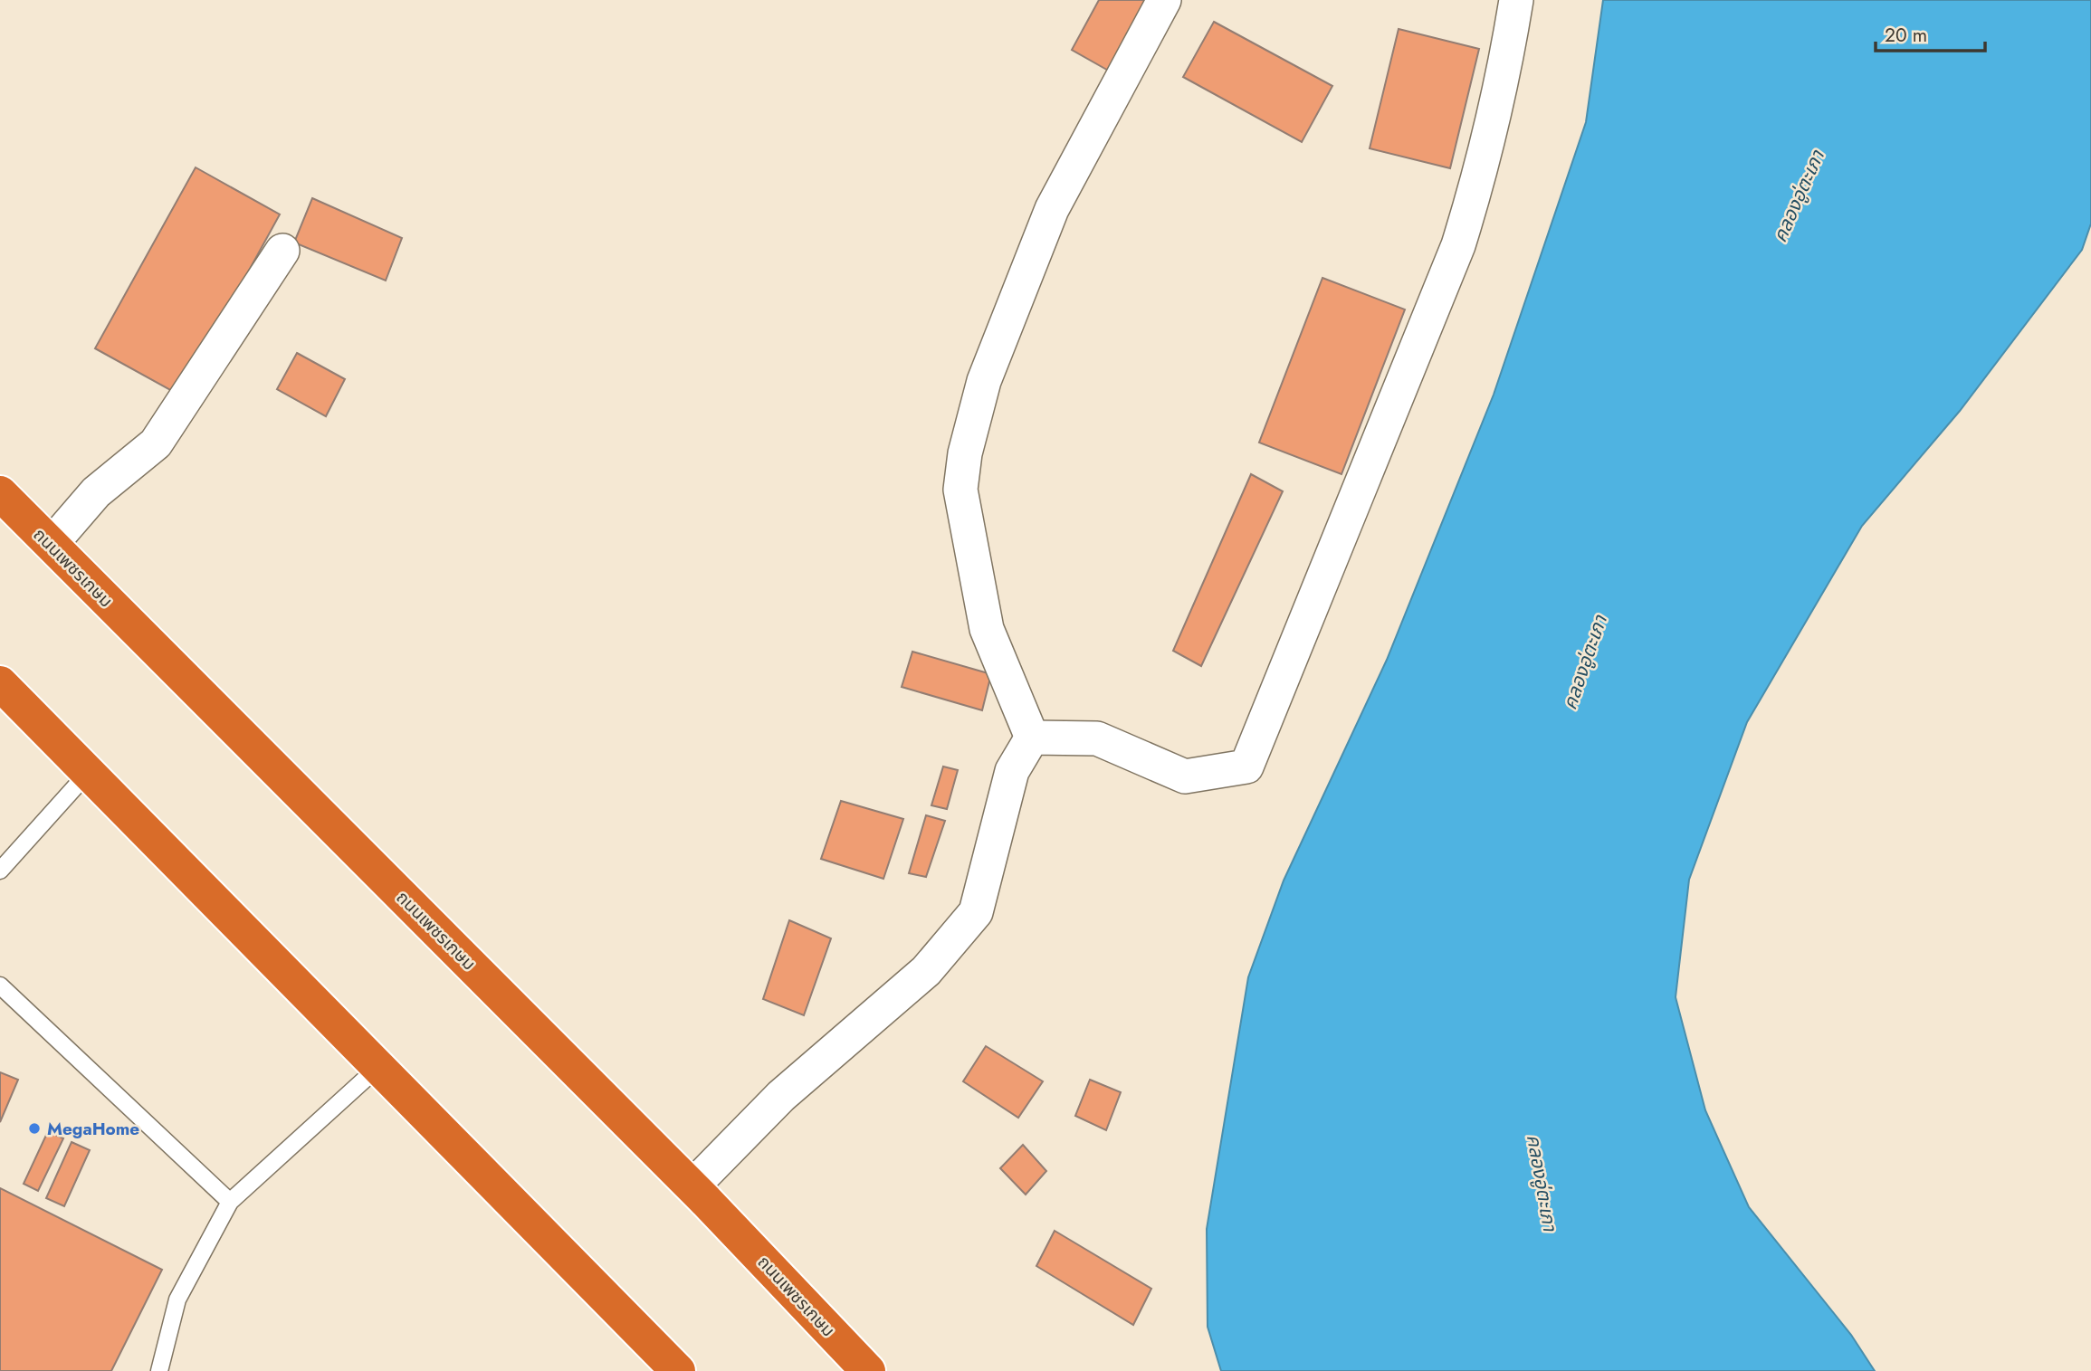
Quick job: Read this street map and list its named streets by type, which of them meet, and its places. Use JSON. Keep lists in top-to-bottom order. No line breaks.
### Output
{"streets":{"highway":["ถนนเพชรเกษม"]},"water":["คลองอู่ตะเภา"],"places":["MegaHome"],"scale_bar":"20 m"}
